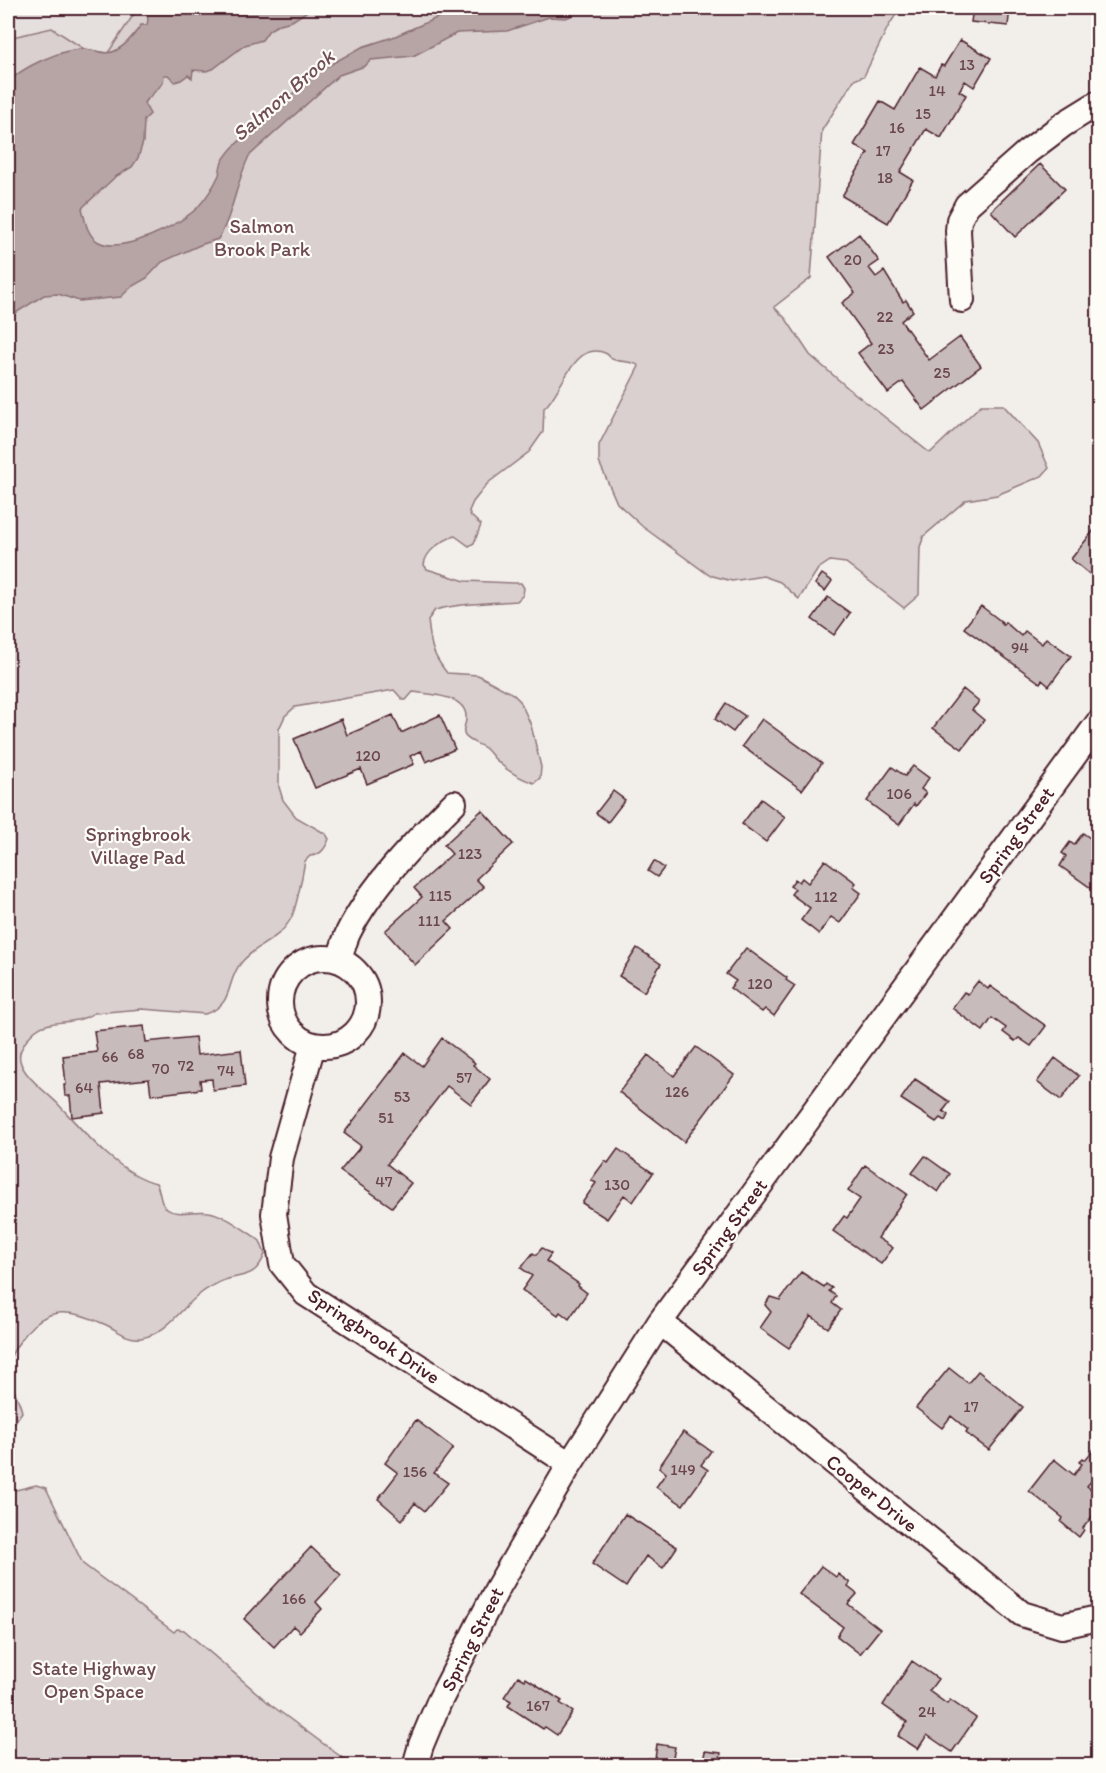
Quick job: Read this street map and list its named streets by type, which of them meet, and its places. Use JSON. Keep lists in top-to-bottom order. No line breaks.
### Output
{"streets":{"street":["Spring Street","Springbrook Drive","Cooper Drive"]},"crossings":[["Spring Street","Springbrook Drive"],["Spring Street","Cooper Drive"]],"water":["Salmon Brook"],"parks":["Salmon Brook Park","Springbrook Village Pad","State Highway Open Space"],"house_numbers":["13","14","15","16","17","18","20","22","23","25","94","120","106","123","115","112","111","120","68","66","72","70","74","57","64","126","53","51","47","130","17","149","156","166","167","24"]}
